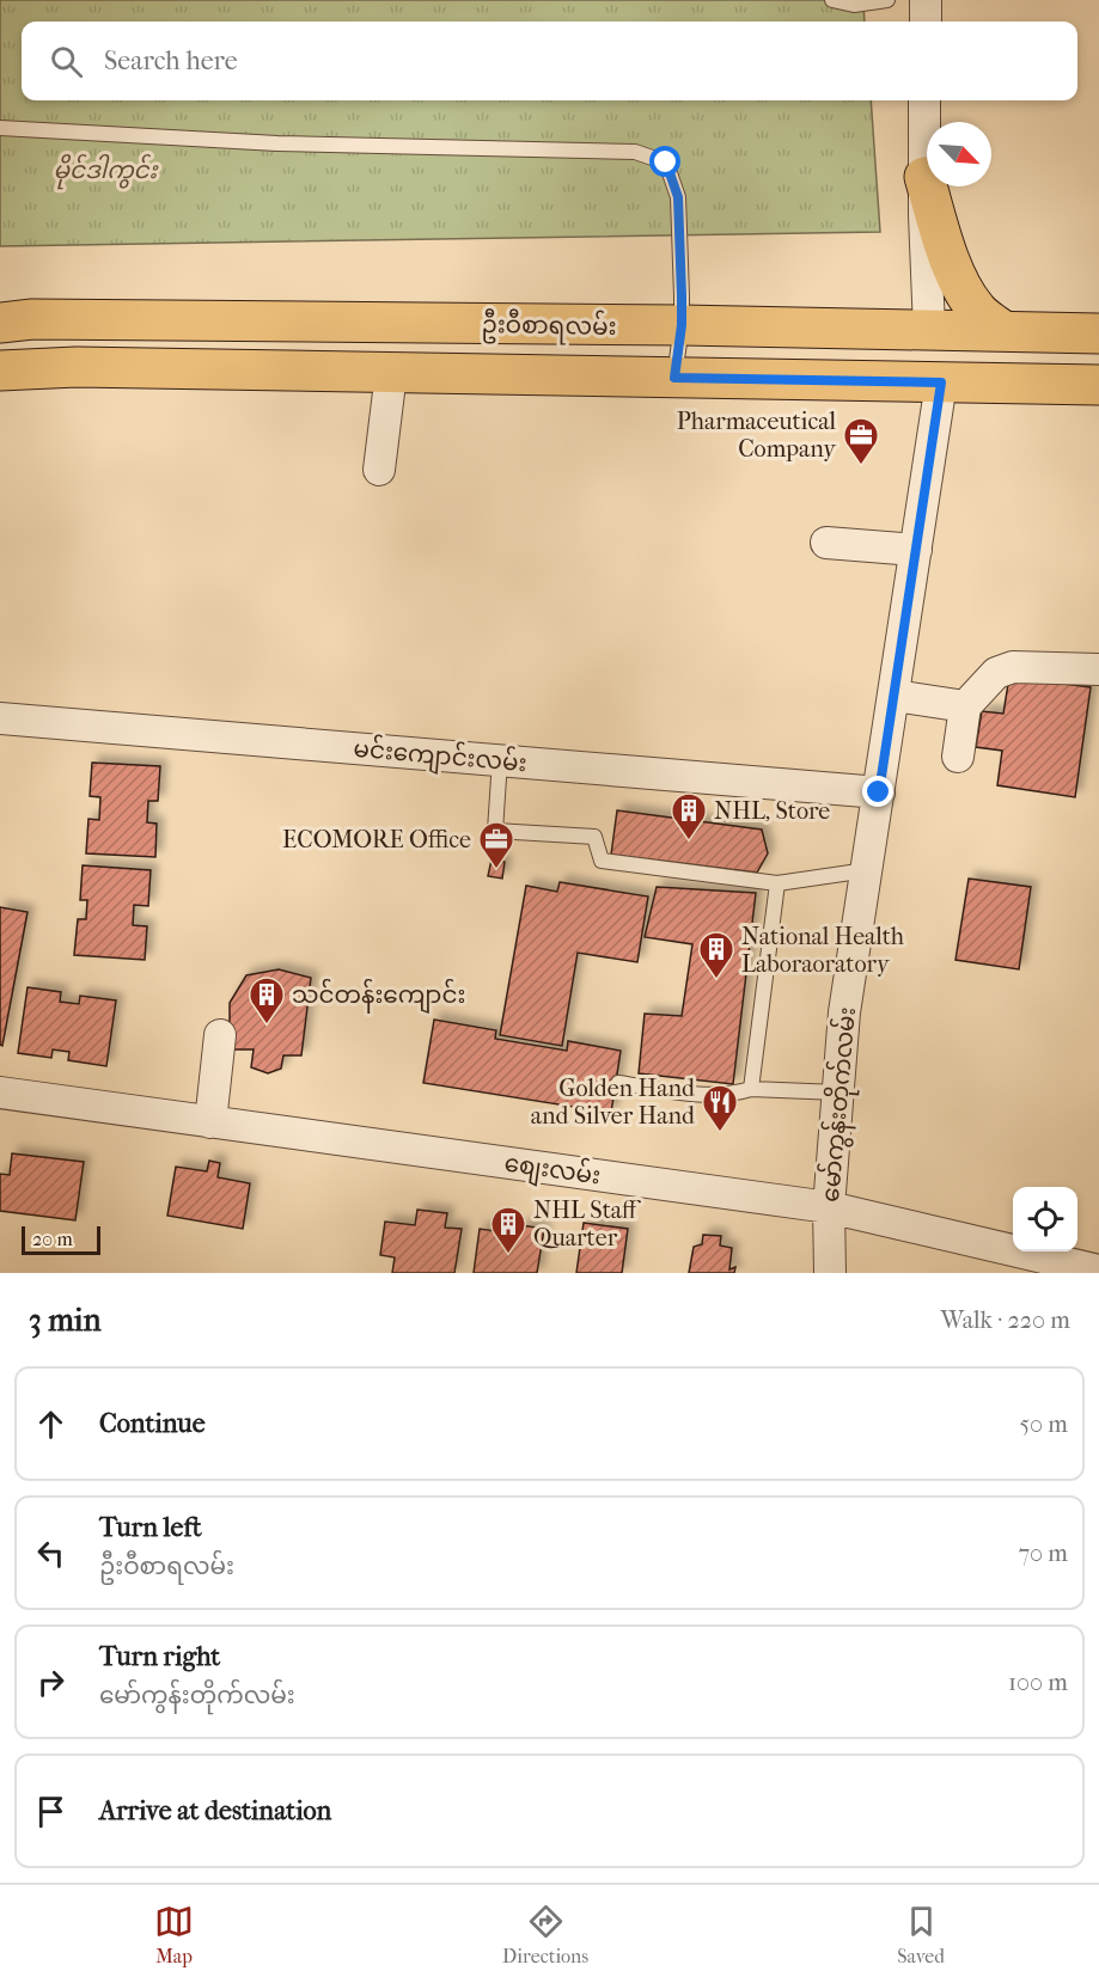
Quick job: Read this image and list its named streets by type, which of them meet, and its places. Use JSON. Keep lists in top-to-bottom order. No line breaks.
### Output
{"streets":{"main road":["ဦးဝီစာရလမ်း"],"street":["မင်းကျောင်းလမ်း","မော်ကွန်းတိုက်လမ်း","စျေးလမ်း"]},"crossings":[["မင်းကျောင်းလမ်း","မော်ကွန်းတိုက်လမ်း"],["မော်ကွန်းတိုက်လမ်း","စျေးလမ်း"]],"parks":["မိုင်ဒါကွင်း"],"places":{"office":["Pharmaceutical Company","ECOMORE Office"],"building":["NHL, Store","National Health Laboraoratory","သင်တန်းကျောင်း","NHL Staff Quarter"],"restaurant":["Golden Hand and Silver Hand"]},"scale_bar":"20 m","north":"bottom right","page":{"search":"Search here","scale":"20 m","heading":["3 min","Walk · 220 m"],"list":[["Continue","50 m"],["Turn left","ဦးဝီစာရလမ်း","70 m"],["Turn right","မော်ကွန်းတိုက်လမ်း","100 m"],"Arrive at destination"],"nav":["Map","Directions","Saved"]}}
